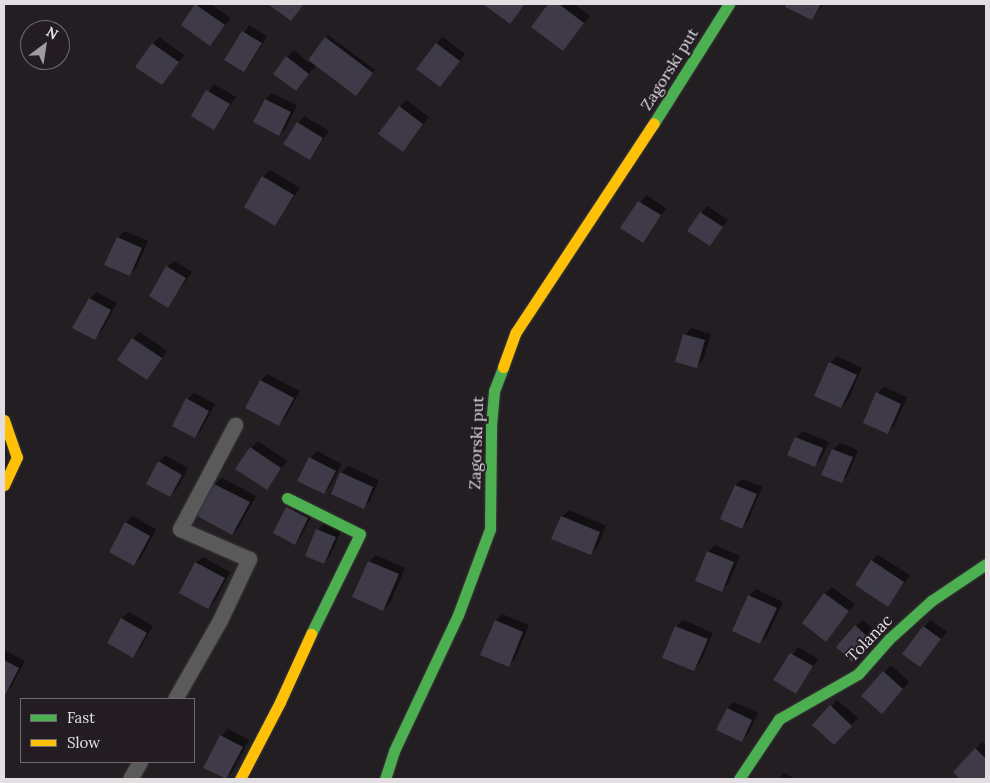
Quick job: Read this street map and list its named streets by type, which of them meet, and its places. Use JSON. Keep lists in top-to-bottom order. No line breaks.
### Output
{"streets":{"main road":["Zagorski put","Tolanac"]},"legend":["Fast","Slow"],"north":"top right"}
